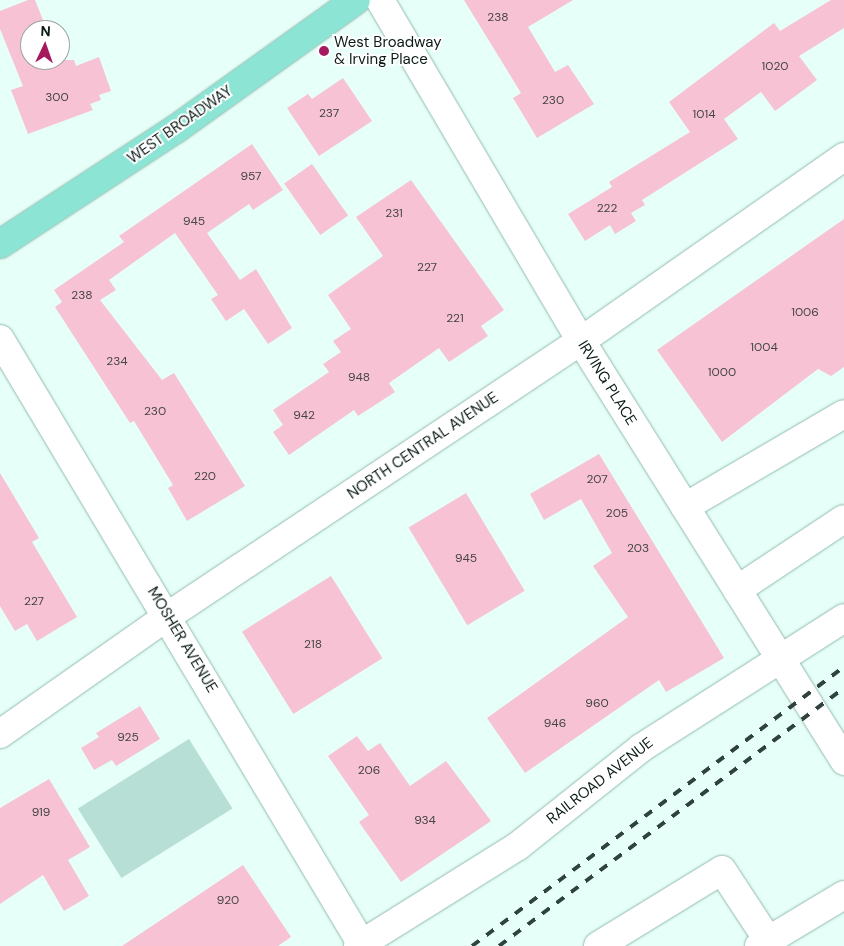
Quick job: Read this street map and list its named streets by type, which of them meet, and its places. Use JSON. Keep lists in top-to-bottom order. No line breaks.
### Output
{"streets":{"main road":["WEST BROADWAY"],"street":["IRVING PLACE","NORTH CENTRAL AVENUE","MOSHER AVENUE","RAILROAD AVENUE"]},"crossings":[["IRVING PLACE","NORTH CENTRAL AVENUE"],["IRVING PLACE","RAILROAD AVENUE"],["NORTH CENTRAL AVENUE","MOSHER AVENUE"],["MOSHER AVENUE","RAILROAD AVENUE"]],"places":["West Broadway & Irving Place"],"house_numbers":["238","1020","300","230","237","1014","957","222","231","945","227","238","1006","221","1004","234","1000","948","230","942","220","207","205","203","945","227","218","960","946","925","206","919","934","920"],"north":"top"}
